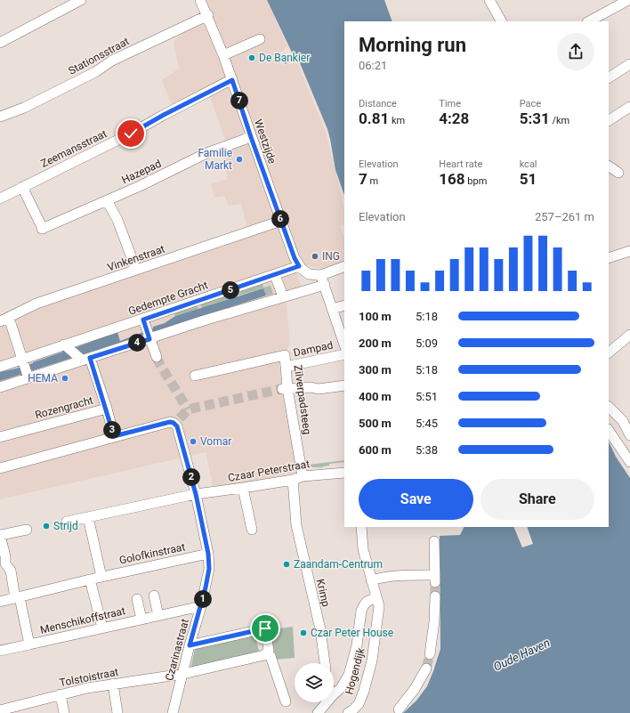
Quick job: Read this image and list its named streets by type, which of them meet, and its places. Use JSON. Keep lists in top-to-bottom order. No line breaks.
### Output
{"streets":{"street":["Stationsstraat","Westzijde","Zeemansstraat","Hazepad","Vinkenstraat","Gedempte Gracht","Dampad","Zilverpadsteeg","Rozengracht","Czaar Peterstraat","Golofkinstraat","Krimp","Menschikoffstraat","Czarinastraat","Hogendijk","Tolstoistraat"]},"crossings":[["Stationsstraat","Westzijde"],["Westzijde","Zeemansstraat"],["Westzijde","Hazepad"],["Westzijde","Vinkenstraat"],["Westzijde","Gedempte Gracht"],["Zeemansstraat","Hazepad"],["Dampad","Zilverpadsteeg"],["Zilverpadsteeg","Czaar Peterstraat"],["Rozengracht","Czarinastraat"],["Czaar Peterstraat","Krimp"],["Czaar Peterstraat","Czarinastraat"],["Golofkinstraat","Menschikoffstraat"],["Golofkinstraat","Czarinastraat"],["Menschikoffstraat","Czarinastraat"],["Czarinastraat","Tolstoistraat"]],"water":["Oude Haven"],"places":["De Bankier","Familie Markt","ING","HEMA","Vomar","Strijd","Zaandam-Centrum","Czar Peter House"],"page":{"heading":["Morning run","06:21"],"stats":[["Distance","0.81 km"],["Time","4:28"],["Pace","5:31 /km"],["Elevation","7 m"],["Heart rate","168 bpm"],["kcal","51"]],"pins":["7","6","5","4","3","2","1"],"chart":["Elevation","257–261 m"],"list":[{"name":"100 m","note":"5:18"},{"name":"200 m","note":"5:09"},{"name":"300 m","note":"5:18"},{"name":"400 m","note":"5:51"},{"name":"500 m","note":"5:45"},{"name":"600 m","note":"5:38"}],"buttons":["Save","Share"]}}
